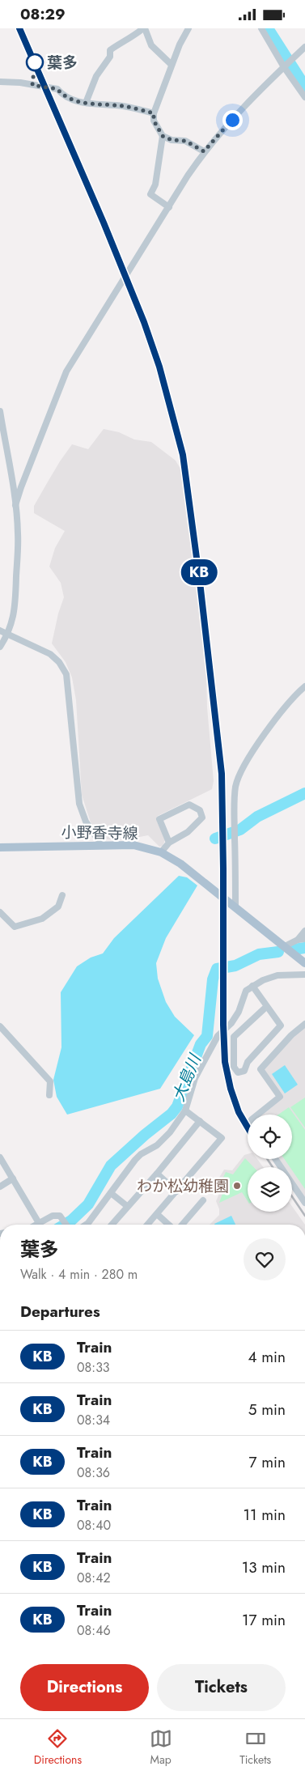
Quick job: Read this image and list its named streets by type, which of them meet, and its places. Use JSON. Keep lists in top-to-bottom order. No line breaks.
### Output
{"streets":{"main road":["小野香寺線"]},"water":["大島川"],"places":["葉多","わか松幼稚園"],"page":{"status":"08:29","on_map":"KB","heading":[["葉多","Walk · 4 min · 280 m"],"Departures"],"list":[{"mark":"KB","name":"Train","note":"08:33","value":"4 min"},{"mark":"KB","name":"Train","note":"08:34","value":"5 min"},{"mark":"KB","name":"Train","note":"08:36","value":"7 min"},{"mark":"KB","name":"Train","note":"08:40","value":"11 min"},{"mark":"KB","name":"Train","note":"08:42","value":"13 min"},{"mark":"KB","name":"Train","note":"08:46","value":"17 min"}],"buttons":["Directions","Tickets"],"tabs":["Directions","Map","Tickets"]}}
